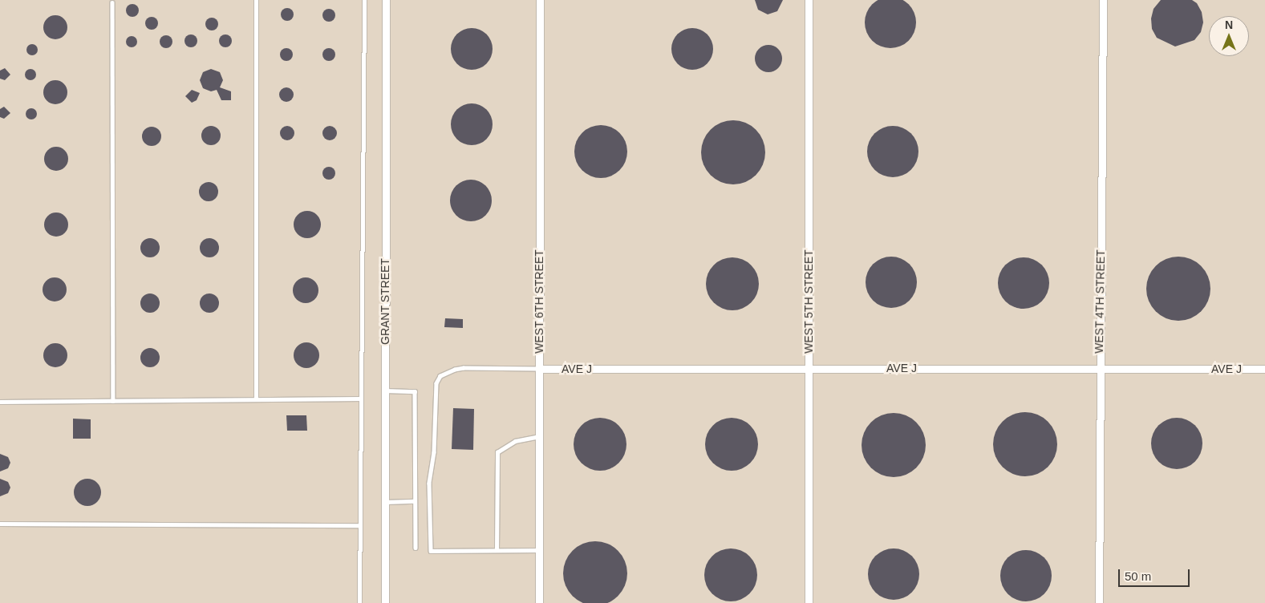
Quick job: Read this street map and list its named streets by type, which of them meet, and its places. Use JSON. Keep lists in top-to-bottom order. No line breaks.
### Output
{"streets":{"street":["GRANT STREET","WEST 6TH STREET","WEST 5TH STREET","WEST 4TH STREET","AVE J"]},"crossings":[["WEST 6TH STREET","AVE J"],["WEST 5TH STREET","AVE J"],["WEST 4TH STREET","AVE J"]],"scale_bar":"50 m","north":"top"}
